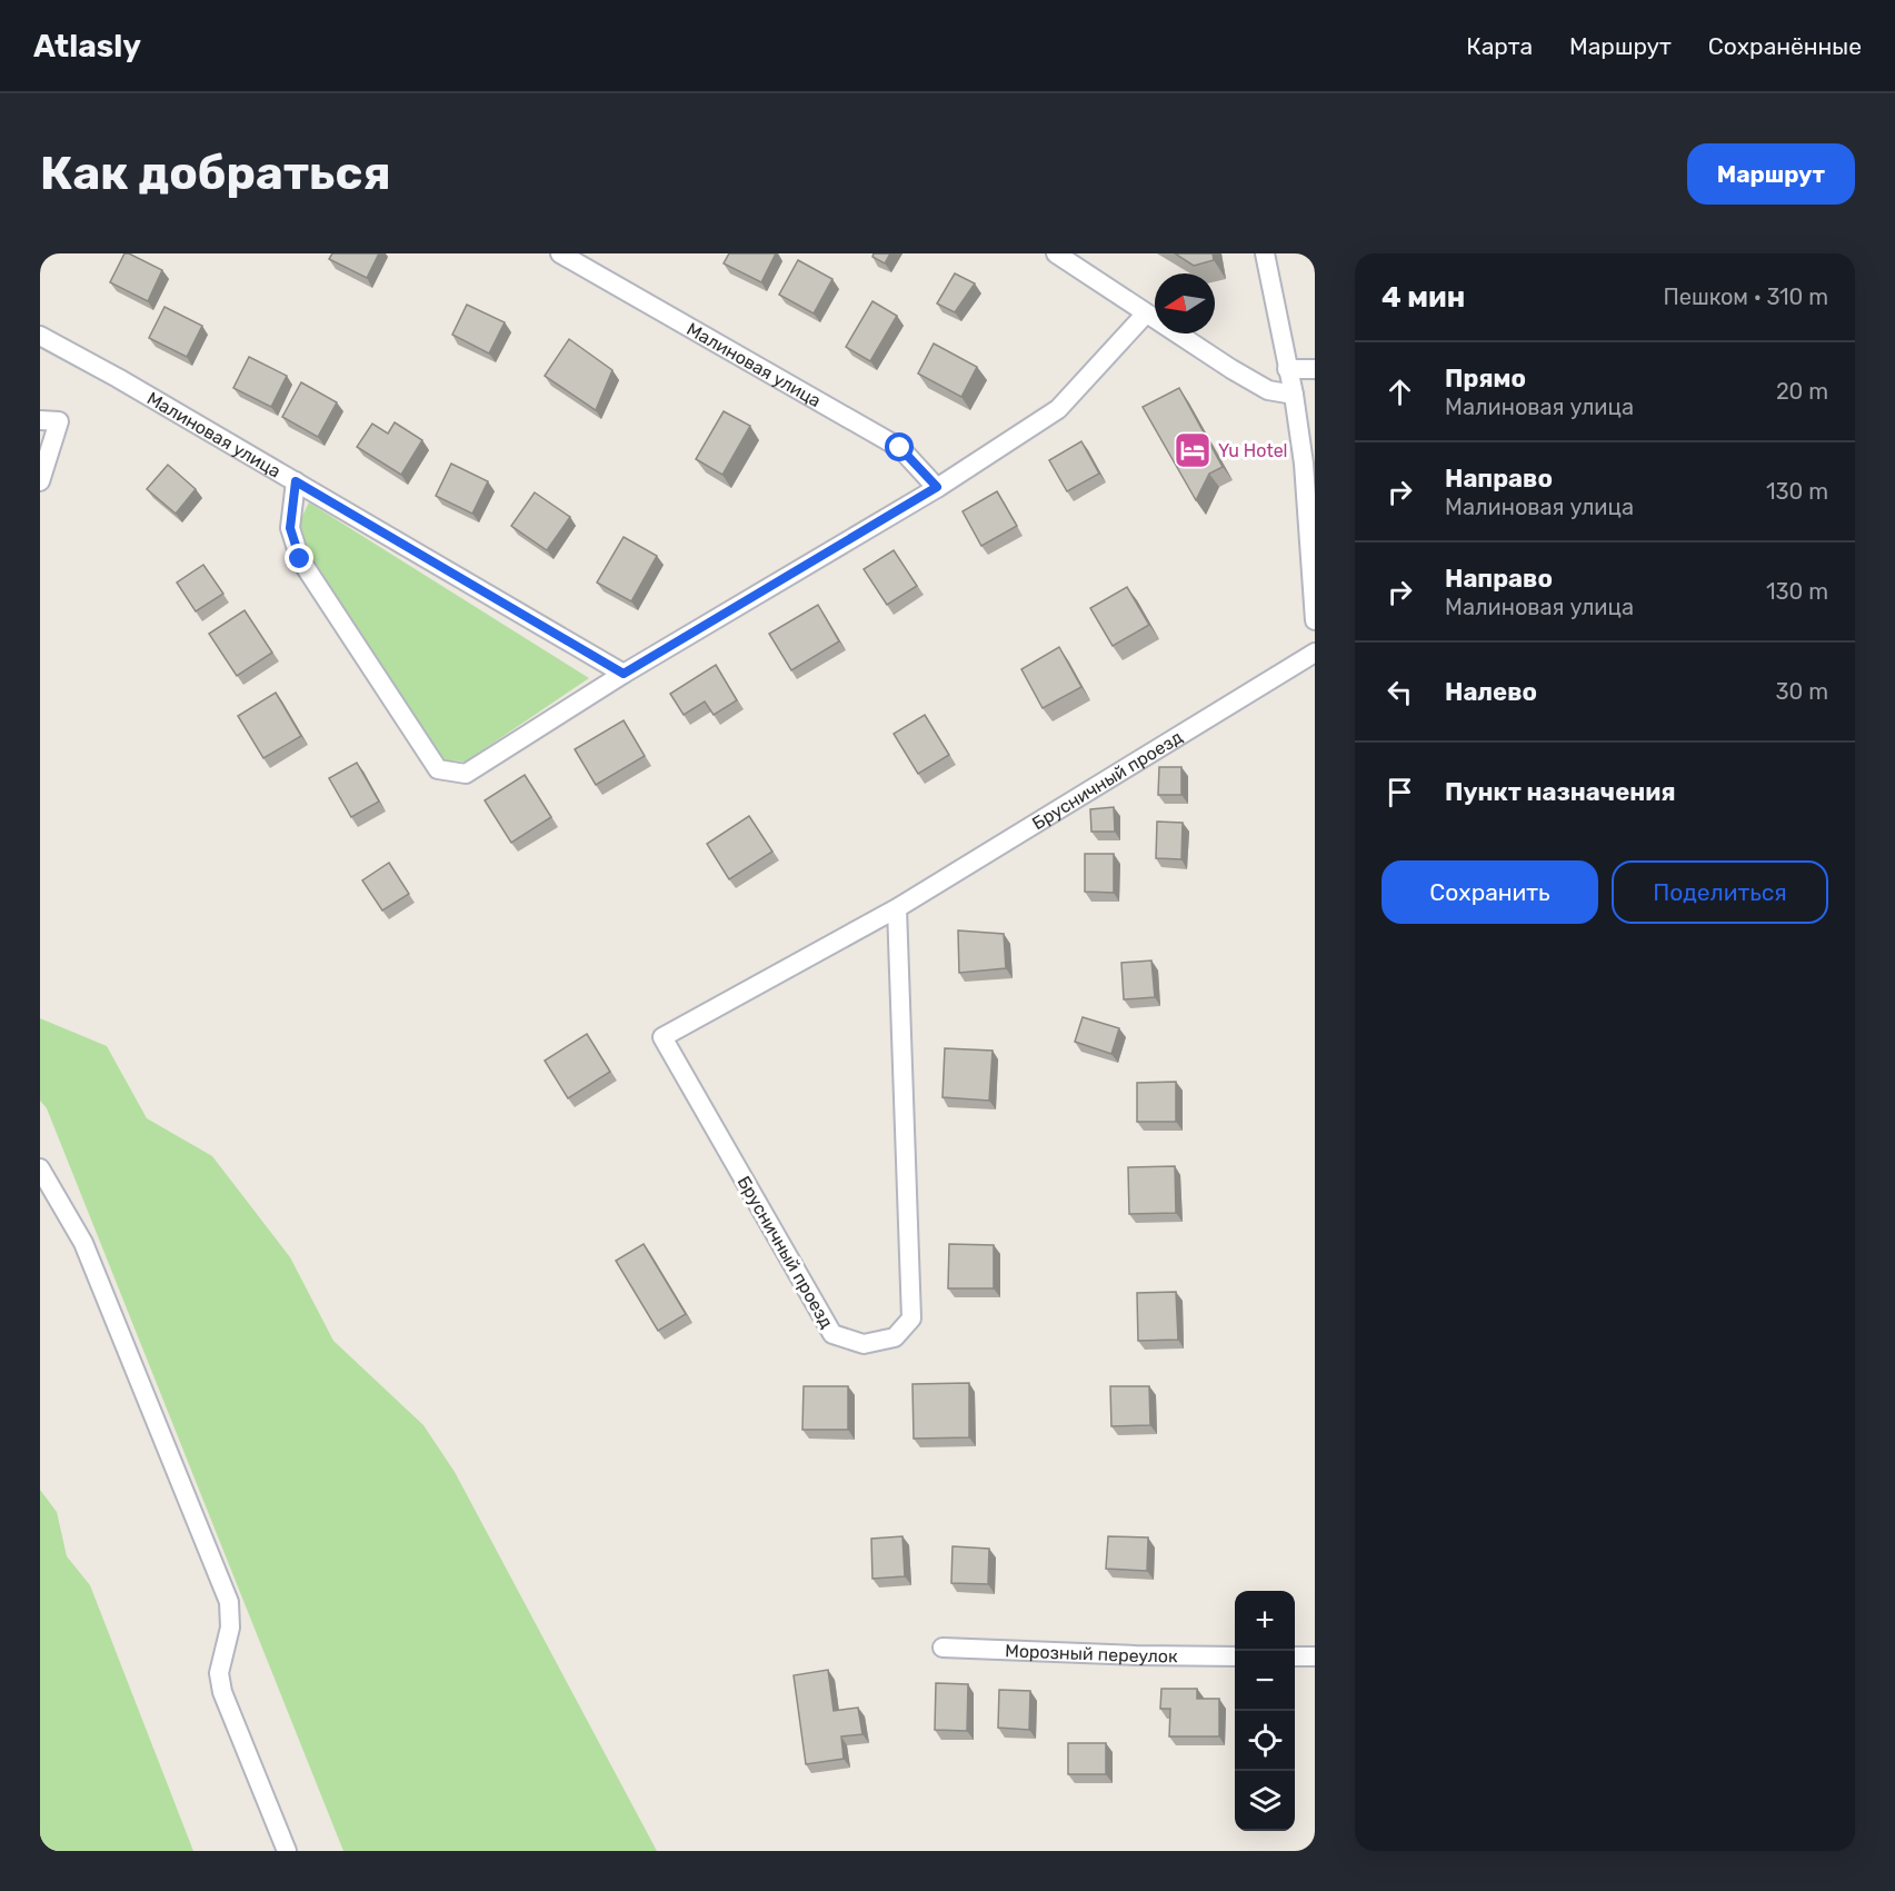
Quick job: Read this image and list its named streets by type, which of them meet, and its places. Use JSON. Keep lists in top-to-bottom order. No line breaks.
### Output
{"streets":{"street":["Малиновая улица","Брусничный проезд","Морозный переулок"]},"places":{"hotel":["Yu Hotel"]},"north":"left","page":{"header":"Atlasly","nav":["Карта","Маршрут","Сохранённые"],"buttons":["Маршрут",["Сохранить","Поделиться"]],"title":"Как добраться","heading":["4 мин","Пешком · 310 m"],"list":[["Прямо","Малиновая улица","20 m"],["Направо","Малиновая улица","130 m"],["Направо","Малиновая улица","130 m"],["Налево","30 m"],"Пункт назначения"],"map_buttons":["+","−"]}}
